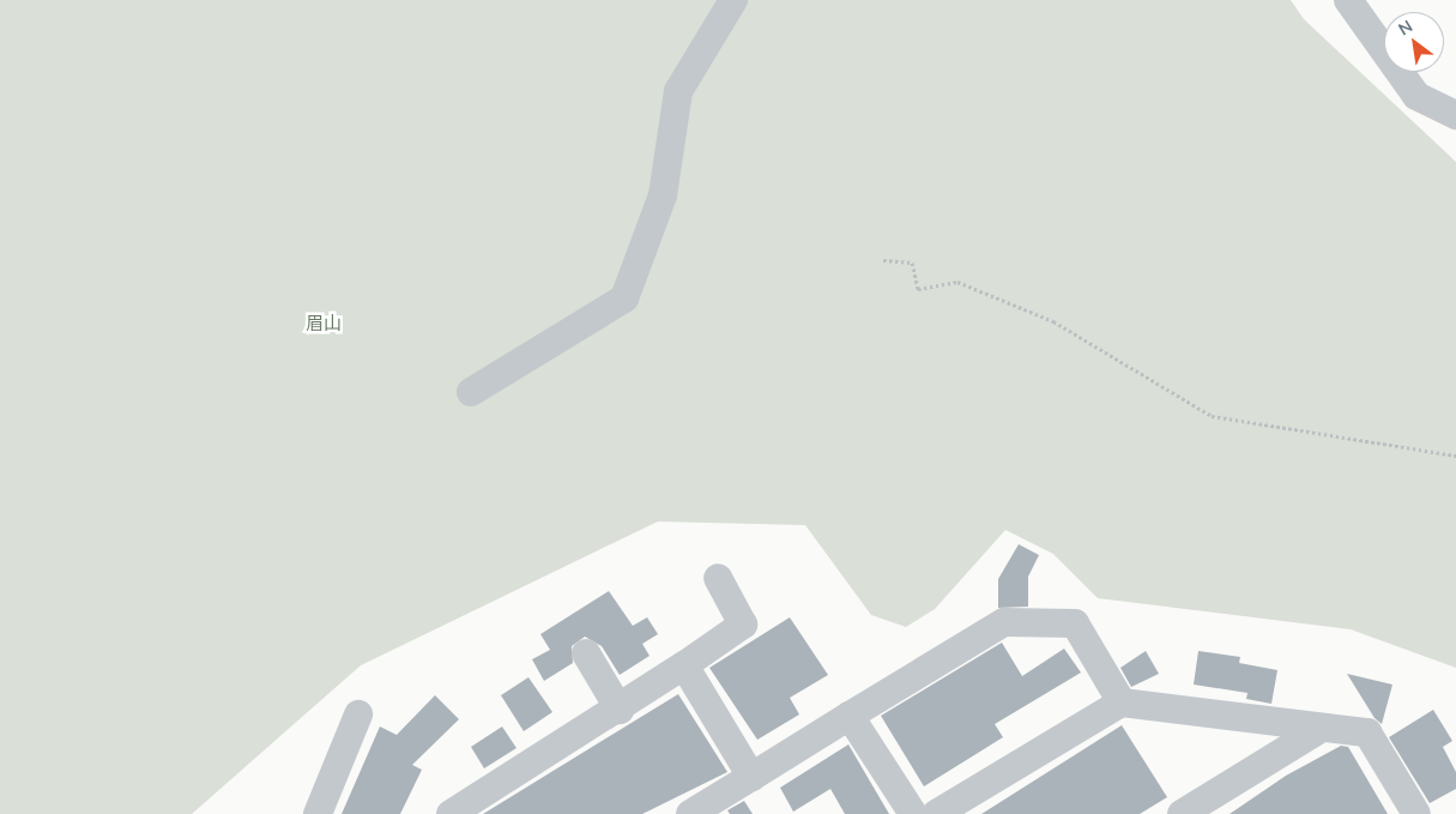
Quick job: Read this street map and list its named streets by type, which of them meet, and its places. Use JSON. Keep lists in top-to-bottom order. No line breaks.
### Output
{"parks":["眉山"],"north":"top left"}
